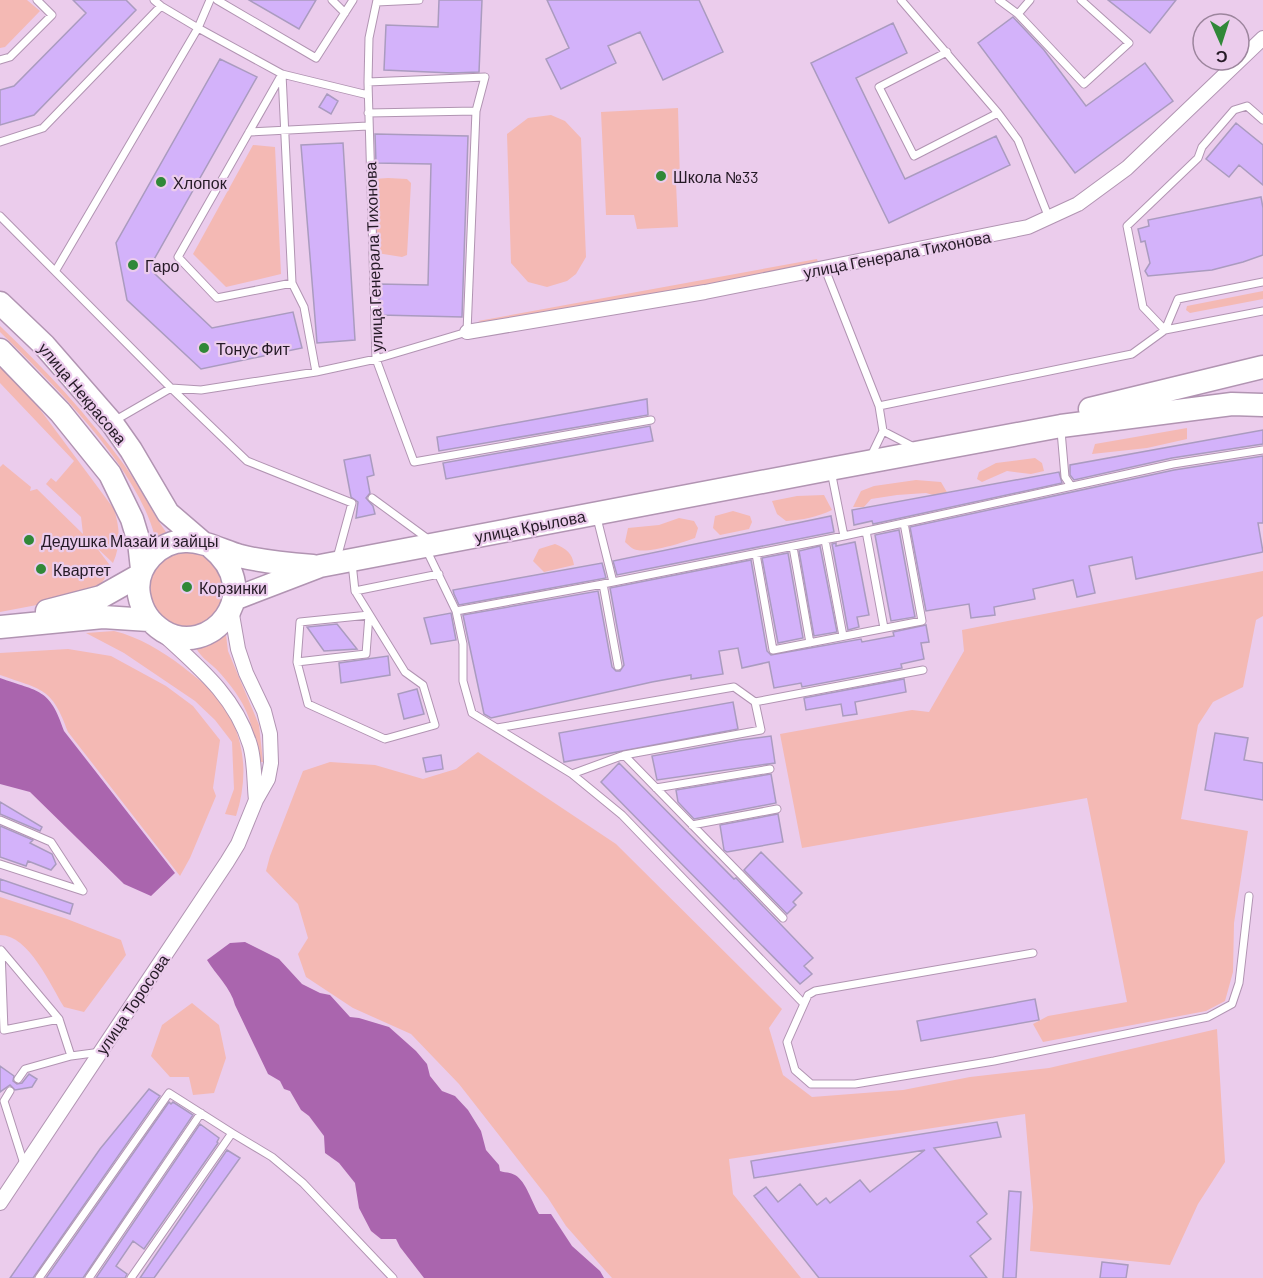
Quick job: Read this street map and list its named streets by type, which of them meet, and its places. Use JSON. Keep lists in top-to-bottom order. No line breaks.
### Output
{"streets":{"main road":["улица Некрасова","улица Крылова"],"street":["улица Генерала Тихонова","улица Торосова"]},"crossings":[["улица Некрасова","улица Крылова"],["улица Некрасова","улица Торосова"],["улица Крылова","улица Торосова"]],"places":["Школа №33","Хлопок","Гаро","Тонус Фит","Дедушка Мазай и зайцы","Квартет","Корзинки"],"north":"bottom"}
